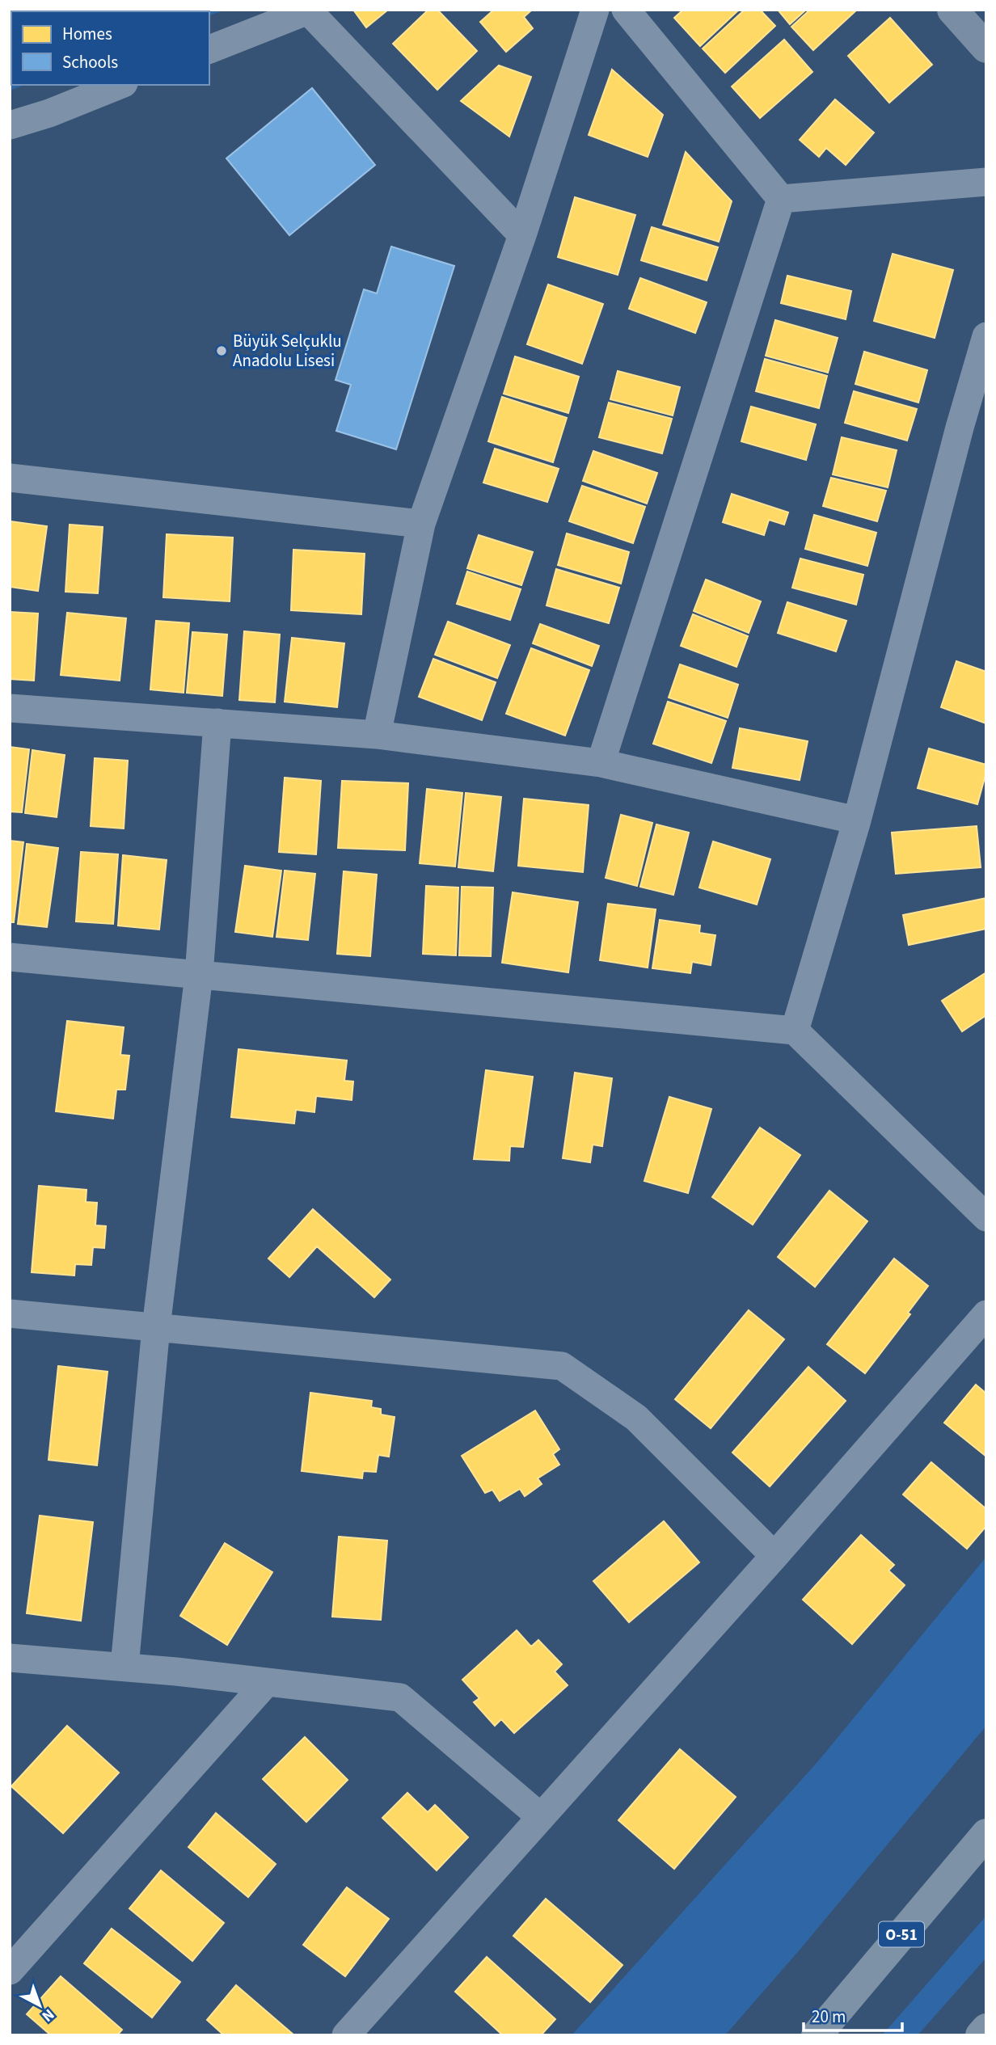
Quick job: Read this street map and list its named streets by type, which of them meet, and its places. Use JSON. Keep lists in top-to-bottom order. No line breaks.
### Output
{"streets":{"highway":["O-51"]},"places":["Büyük Selçuklu Anadolu Lisesi"],"legend":["Homes","Schools"],"scale_bar":"20 m","north":"bottom right"}
